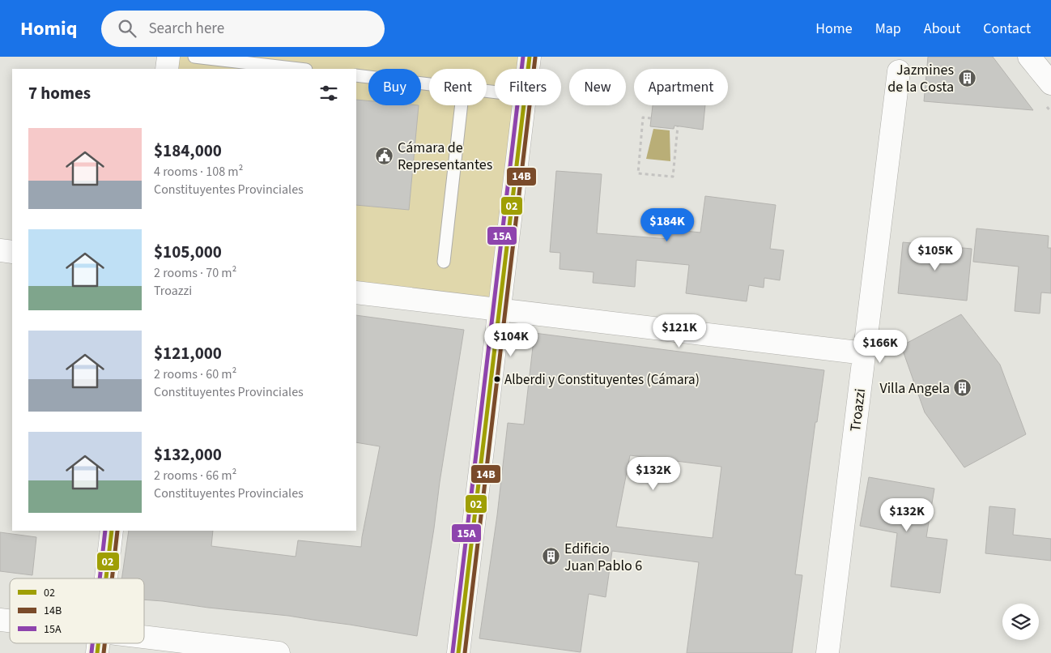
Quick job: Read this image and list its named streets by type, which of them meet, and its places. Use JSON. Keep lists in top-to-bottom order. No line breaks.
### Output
{"streets":{"street":["Troazzi"]},"places":{"building":["Jazmines de la Costa","Villa Angela","Edificio Juan Pablo 6"],"public building":["Cámara de Representantes"],"other":["Alberdi y Constituyentes (Cámara)"]},"lines":["transit line 02","transit line 15A","transit line 14B"],"legend":["02","14B","15A"],"page":{"header":"Homiq","search":"Search here","nav":["Home","Map","About","Contact"],"chip":["Buy","Rent","Filters","New","Apartment"],"heading":"7 homes","list":[{"name":"$184,000","note":"4 rooms · 108 m² · Constituyentes Provinciales"},{"name":"$105,000","note":"2 rooms · 70 m² · Troazzi"},{"name":"$121,000","note":"2 rooms · 60 m² · Constituyentes Provinciales"},{"name":"$132,000","note":"2 rooms · 66 m² · Constituyentes Provinciales"}],"price":["$184K","$105K","$121K","$104K","$166K","$132K","$132K"]}}
